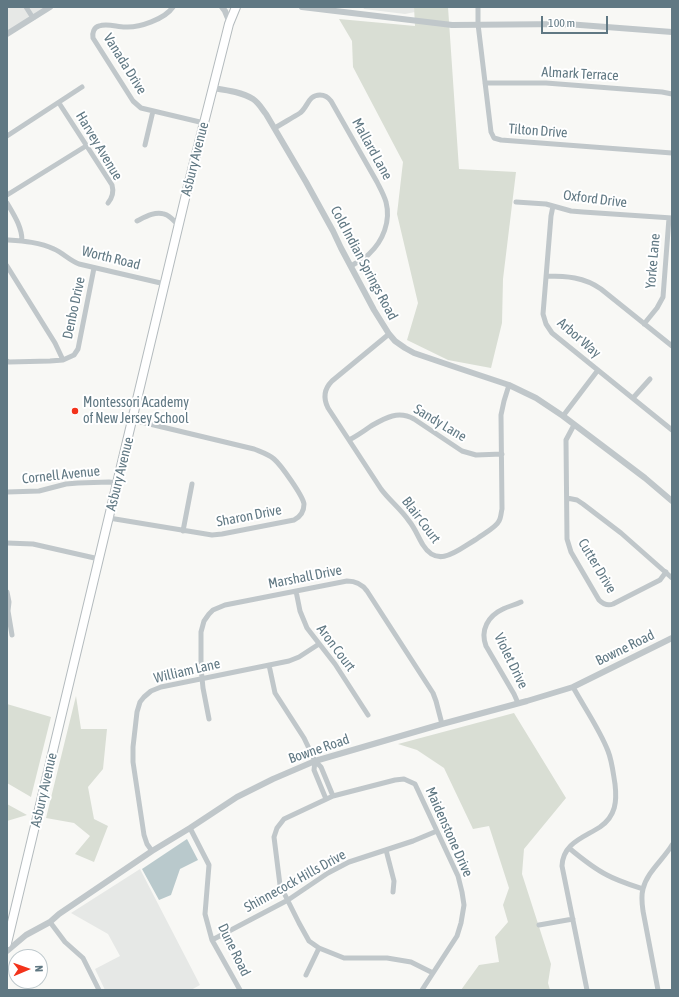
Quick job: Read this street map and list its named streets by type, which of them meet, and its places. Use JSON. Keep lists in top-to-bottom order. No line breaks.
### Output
{"streets":{"main road":["Asbury Avenue"],"street":["Vanada Drive","Almark Terrace","Tilton Drive","Harvey Avenue","Mallard Lane","Oxford Drive","Worth Road","Yorke Lane","Cold Indian Springs Road","Denbo Drive","Arbor Way","Sandy Lane","Cornell Avenue","Sharon Drive","Blair Court","Cutter Drive","Marshall Drive","Aron Court","Bowne Road","Violet Drive","William Lane","Maidenstone Drive","Shinnecock Hills Drive","Dune Road"]},"crossings":[["Vanada Drive","Asbury Avenue"],["Almark Terrace","Tilton Drive"],["Mallard Lane","Cold Indian Springs Road"],["Asbury Avenue","Worth Road"],["Asbury Avenue","Cold Indian Springs Road"],["Asbury Avenue","Cornell Avenue"],["Asbury Avenue","Sharon Drive"],["Oxford Drive","Yorke Lane"],["Oxford Drive","Arbor Way"],["Worth Road","Denbo Drive"],["Cold Indian Springs Road","Blair Court"],["Cold Indian Springs Road","Cutter Drive"],["Sandy Lane","Blair Court"],["Marshall Drive","Aron Court"],["Marshall Drive","Bowne Road"],["Marshall Drive","William Lane"],["Aron Court","William Lane"],["Bowne Road","Violet Drive"],["Bowne Road","William Lane"],["Bowne Road","Dune Road"],["Maidenstone Drive","Shinnecock Hills Drive"],["Shinnecock Hills Drive","Dune Road"]],"places":["Montessori Academy of New Jersey School"],"scale_bar":"100 m","north":"right"}
